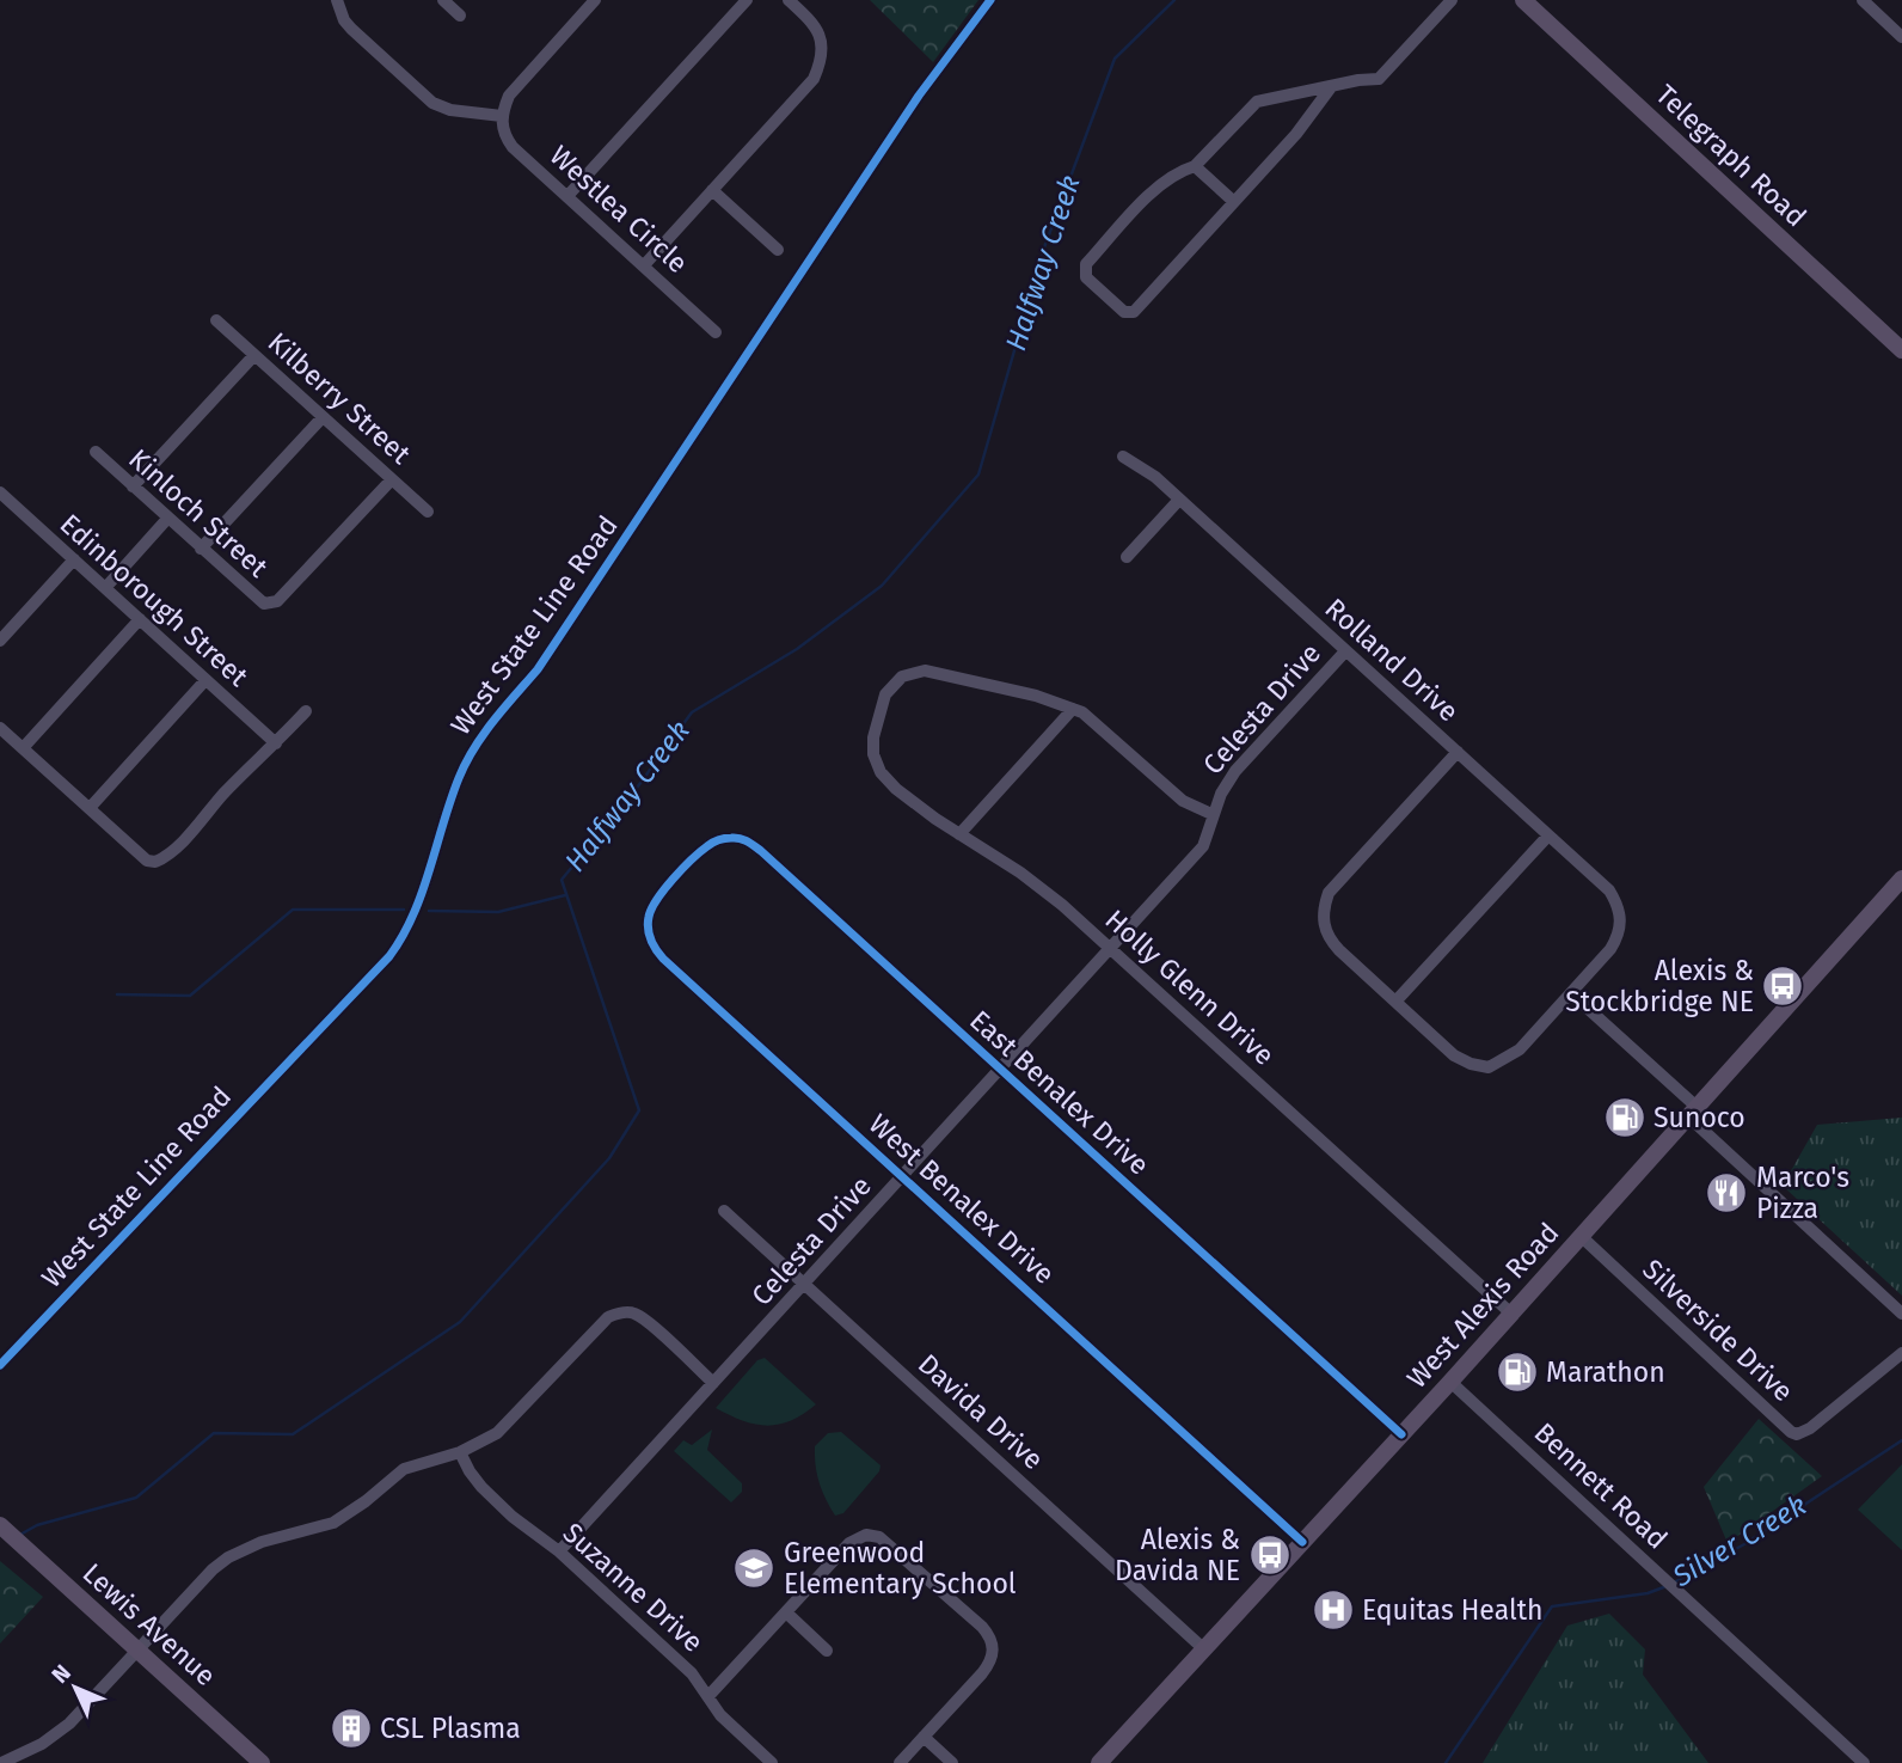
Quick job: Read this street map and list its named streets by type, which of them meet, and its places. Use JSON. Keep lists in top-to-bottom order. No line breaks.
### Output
{"streets":{"main road":["Telegraph Road","West Alexis Road","Lewis Avenue"],"street":["Westlea Circle","Kilberry Street","Kinloch Street","Edinborough Street","West State Line Road","Rolland Drive","Celesta Drive","Holly Glenn Drive","East Benalex Drive","West Benalex Drive","Silverside Drive","Davida Drive","Bennett Road","Suzanne Drive"]},"crossings":[["Kilberry Street","Kinloch Street"],["Rolland Drive","Celesta Drive"],["Celesta Drive","Holly Glenn Drive"],["Celesta Drive","East Benalex Drive"],["Celesta Drive","West Benalex Drive"],["Celesta Drive","Davida Drive"],["Celesta Drive","Suzanne Drive"],["Holly Glenn Drive","West Alexis Road"],["East Benalex Drive","West Benalex Drive"],["East Benalex Drive","West Alexis Road"],["West Benalex Drive","West Alexis Road"],["West Alexis Road","Silverside Drive"],["West Alexis Road","Davida Drive"],["West Alexis Road","Bennett Road"]],"water":["Halfway Creek","Silver Creek"],"places":{"bus stop":["Alexis & Stockbridge NE","Alexis & Davida NE"],"fuel station":["Sunoco","Marathon"],"restaurant":["Marco's Pizza"],"school or university":["Greenwood Elementary School"],"hospital":["Equitas Health"],"building":["CSL Plasma"]},"north":"top left"}
